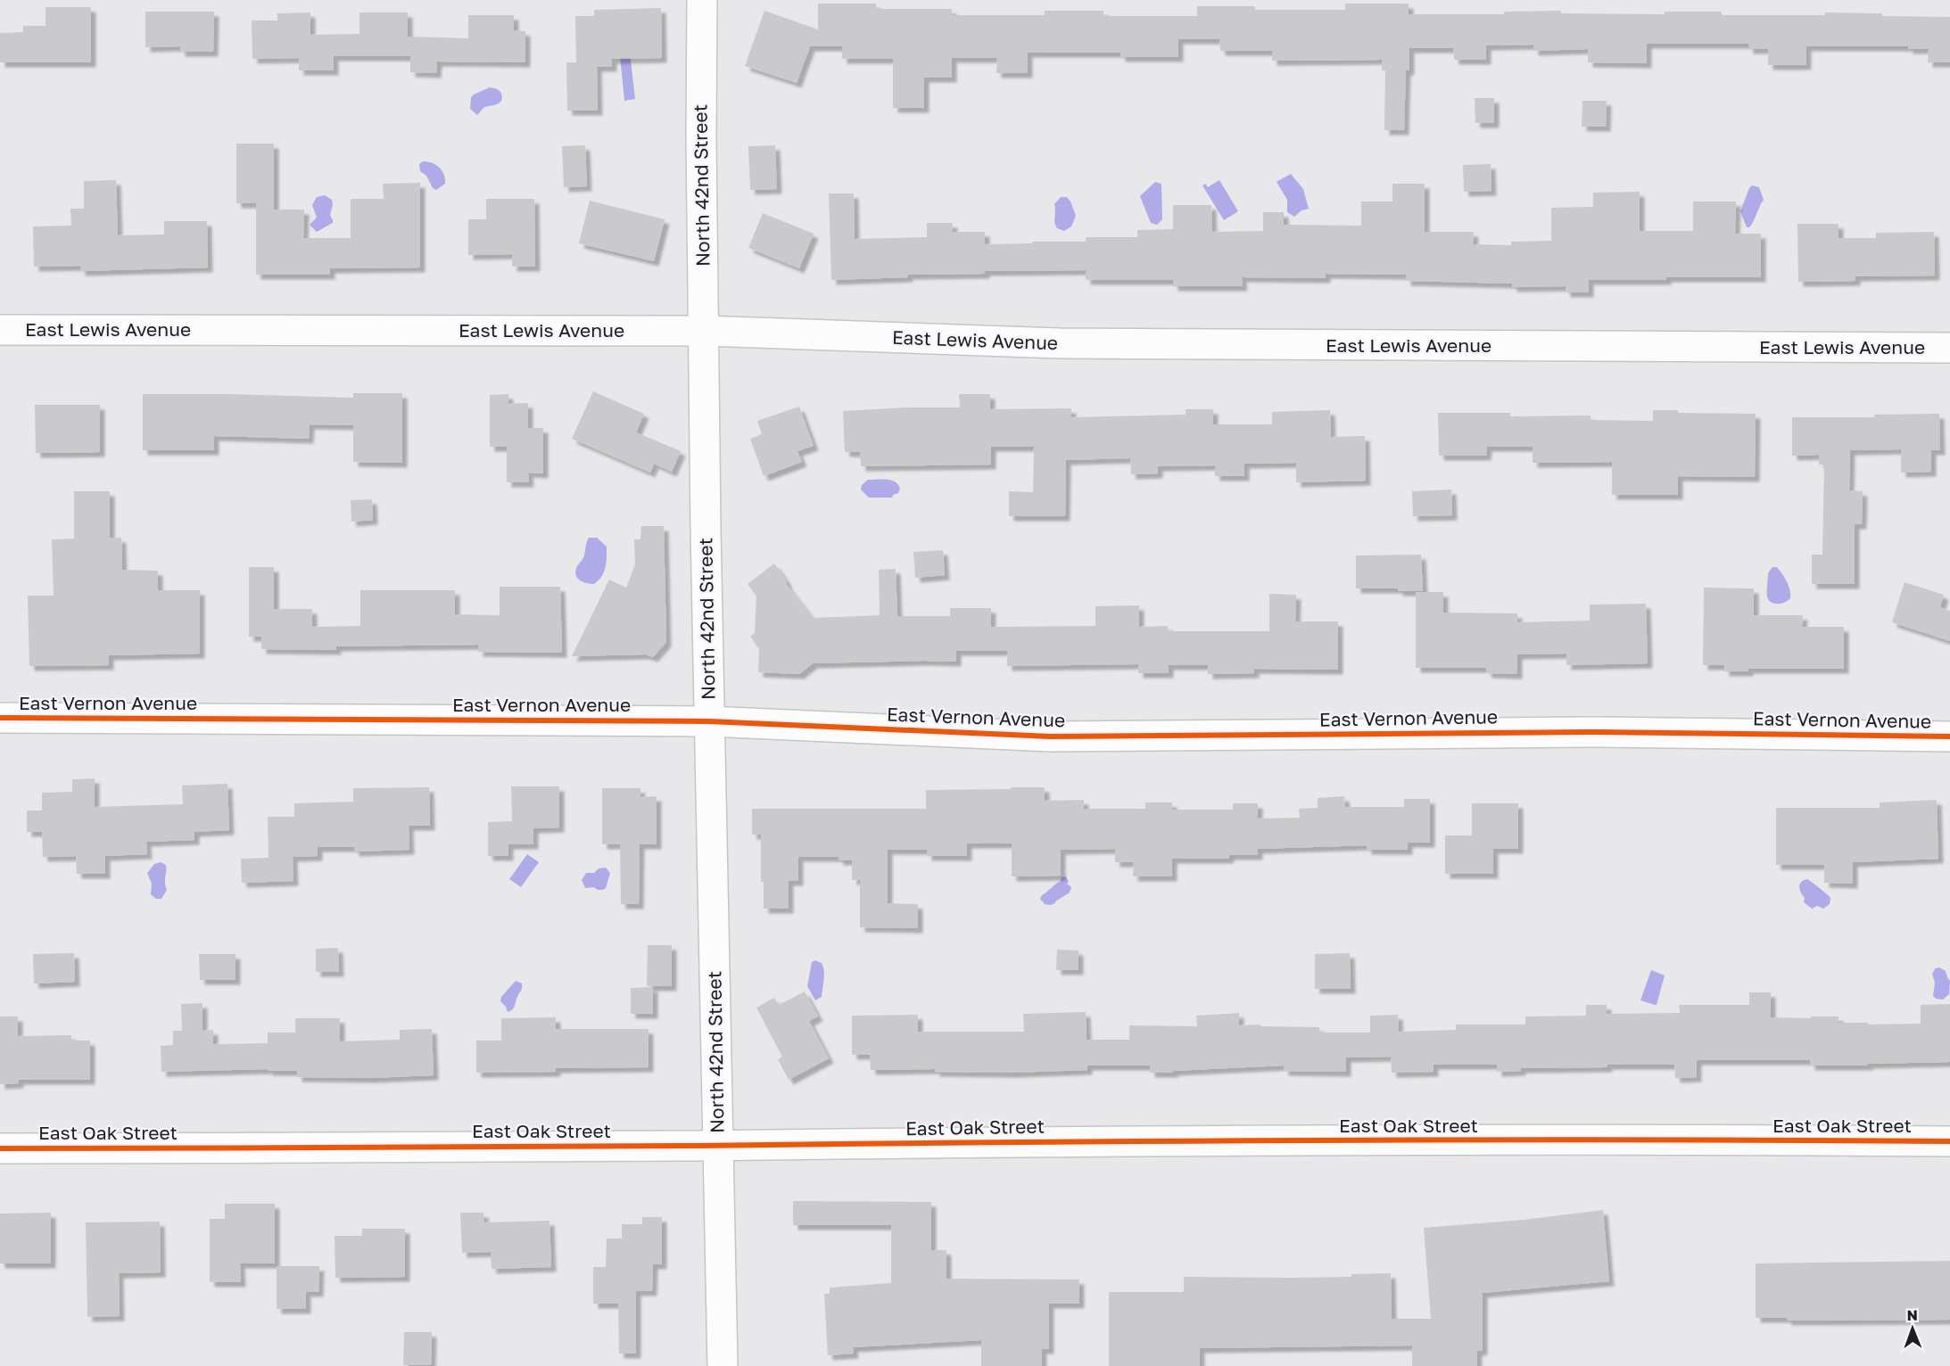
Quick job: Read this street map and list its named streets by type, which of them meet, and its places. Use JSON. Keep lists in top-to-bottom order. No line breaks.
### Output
{"streets":{"street":["North 42nd Street","East Lewis Avenue","East Vernon Avenue","East Oak Street"]},"crossings":[["North 42nd Street","East Lewis Avenue"],["North 42nd Street","East Vernon Avenue"],["North 42nd Street","East Oak Street"]],"north":"top"}
